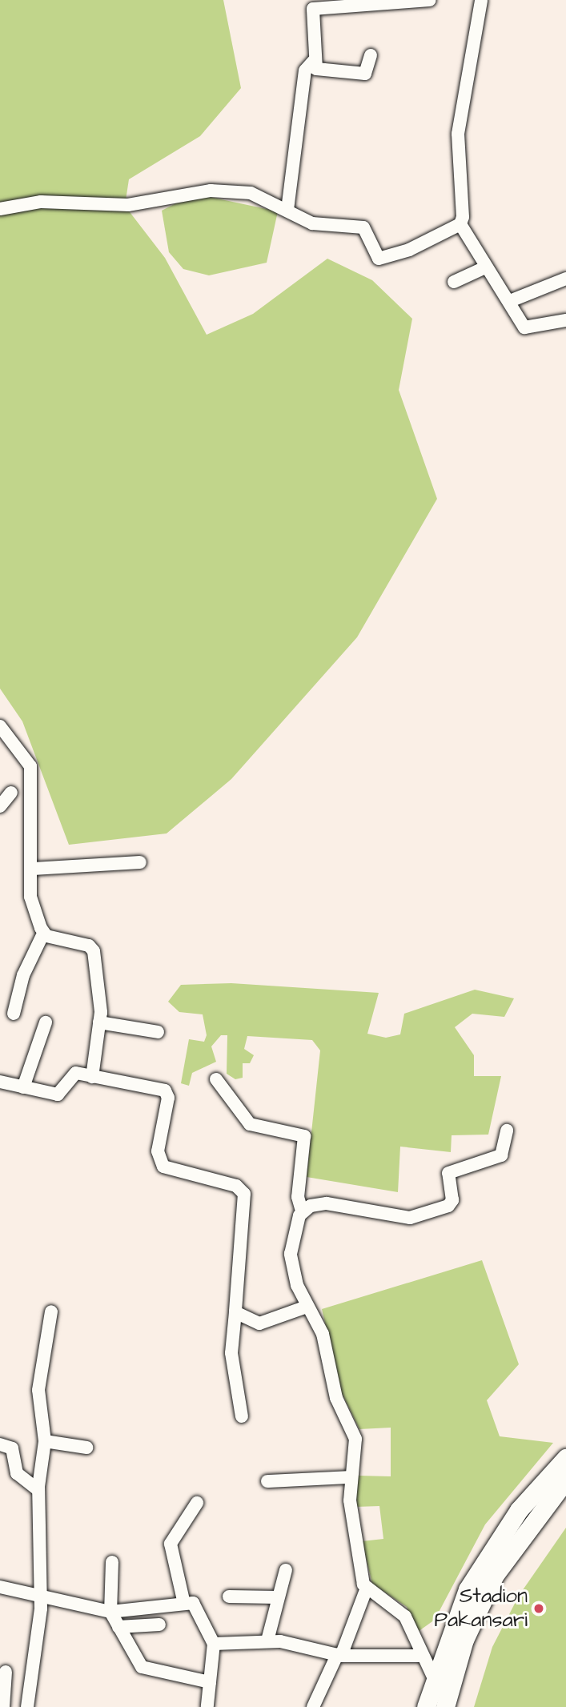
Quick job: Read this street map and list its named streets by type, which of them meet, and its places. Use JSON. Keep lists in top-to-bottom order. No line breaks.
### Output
{"places":["Stadion Pakansari"]}
